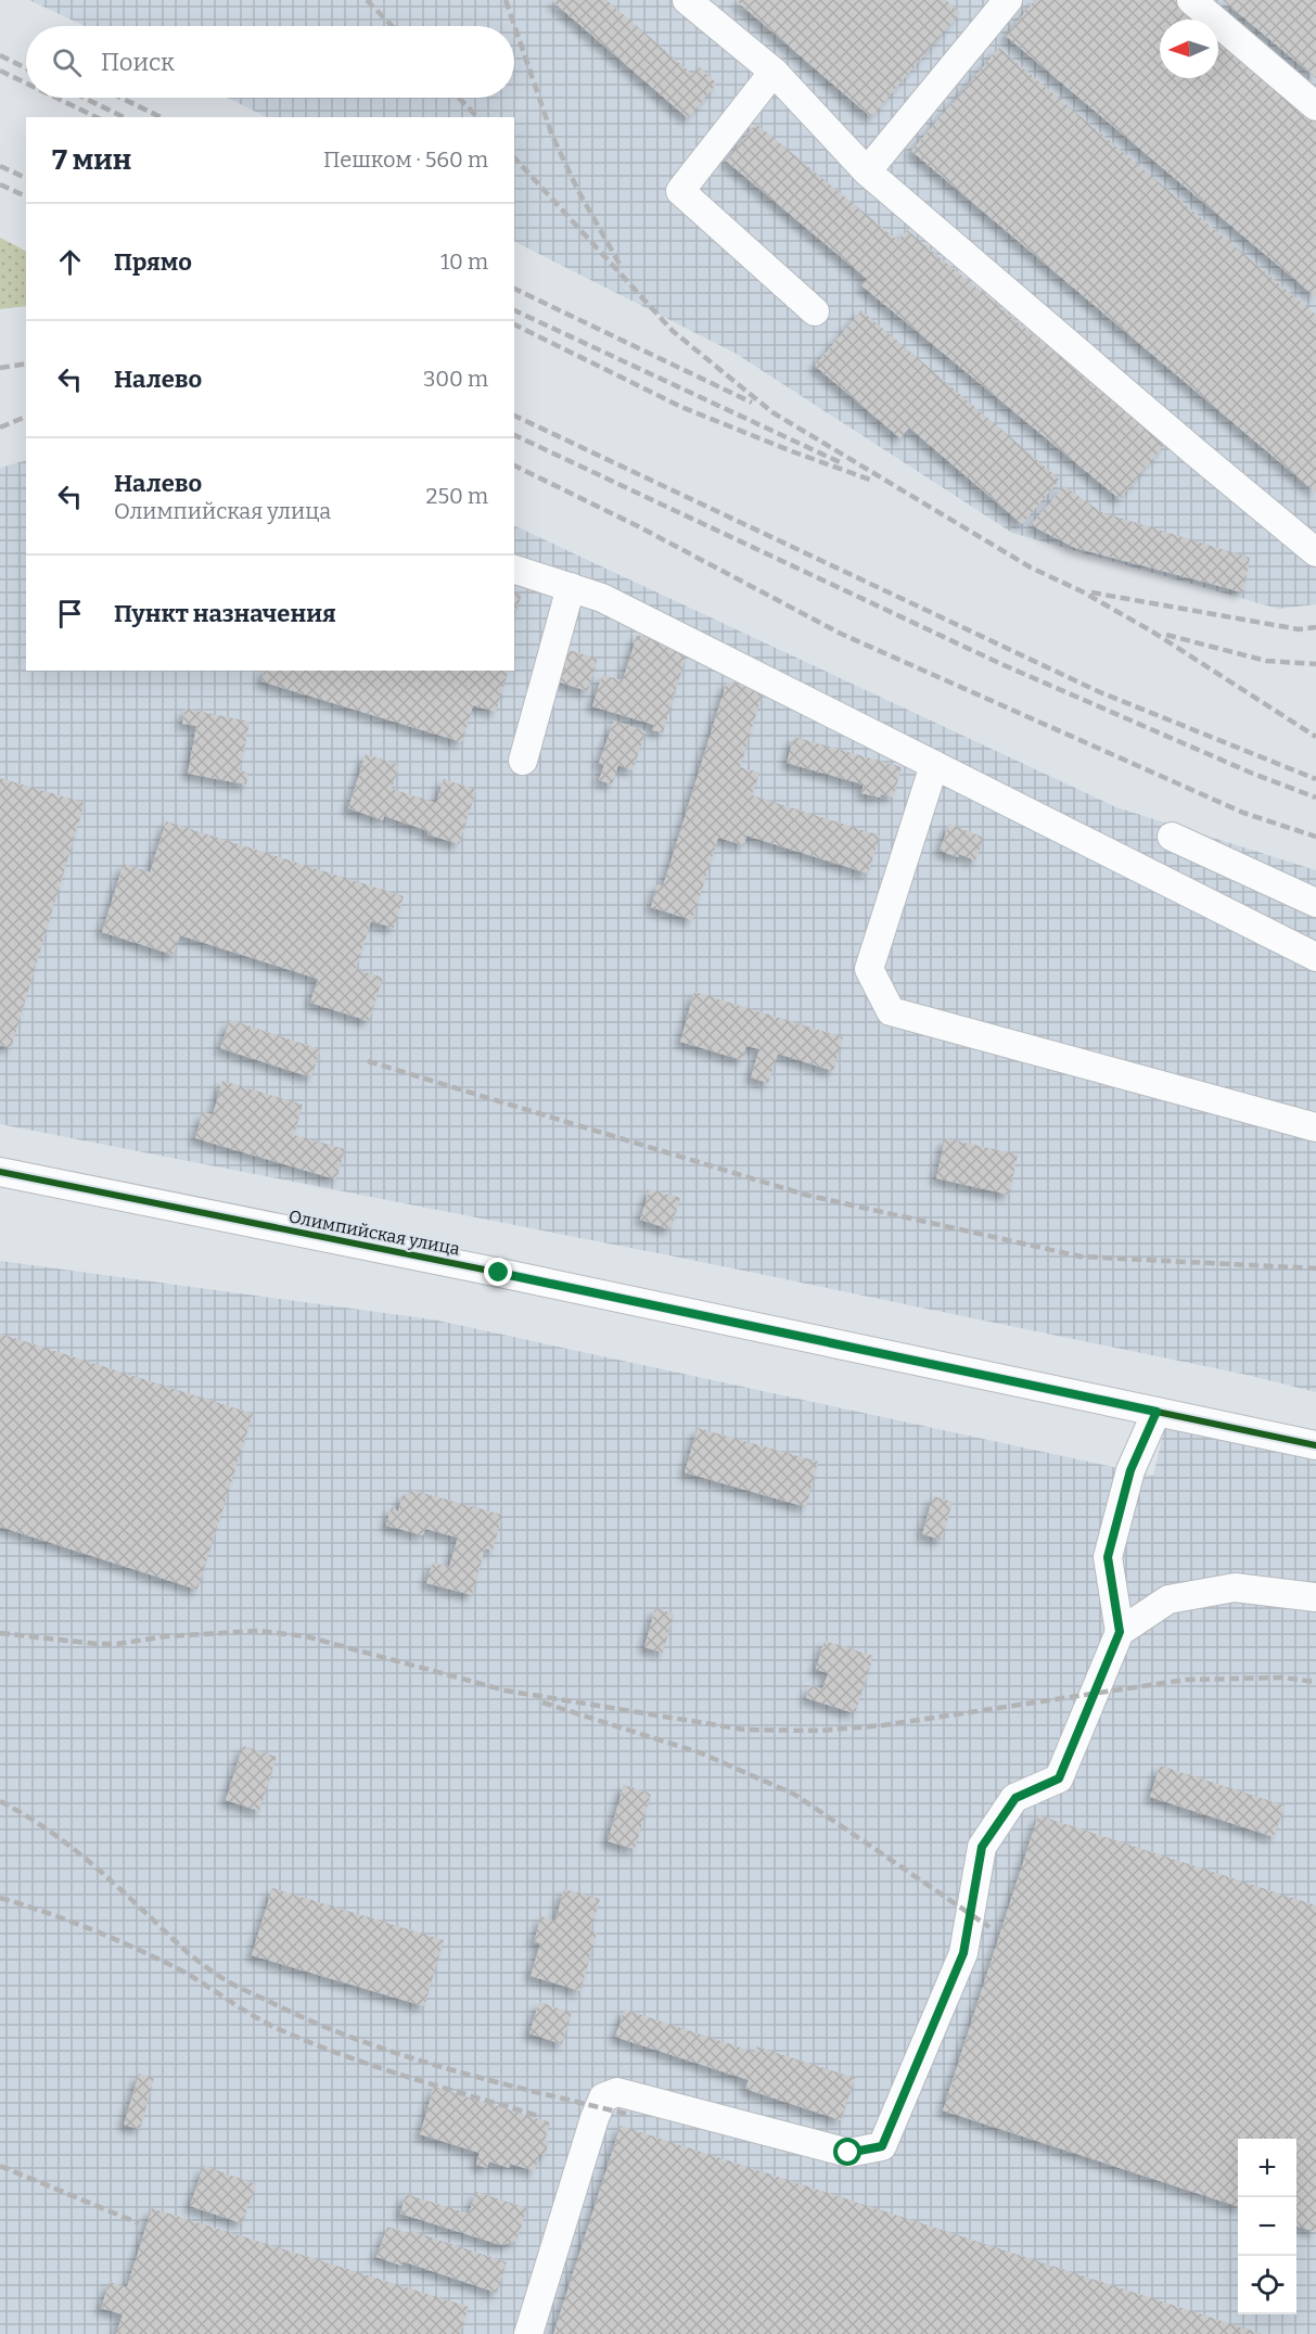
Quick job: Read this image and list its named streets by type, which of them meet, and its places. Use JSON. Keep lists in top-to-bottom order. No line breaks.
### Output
{"streets":{"street":["Олимпийская улица"]},"north":"left","page":{"search":"Поиск","heading":["7 мин","Пешком · 560 m"],"list":[["Прямо","10 m"],["Налево","300 m"],["Налево","Олимпийская улица","250 m"],"Пункт назначения"],"map_buttons":["+","−"]}}
